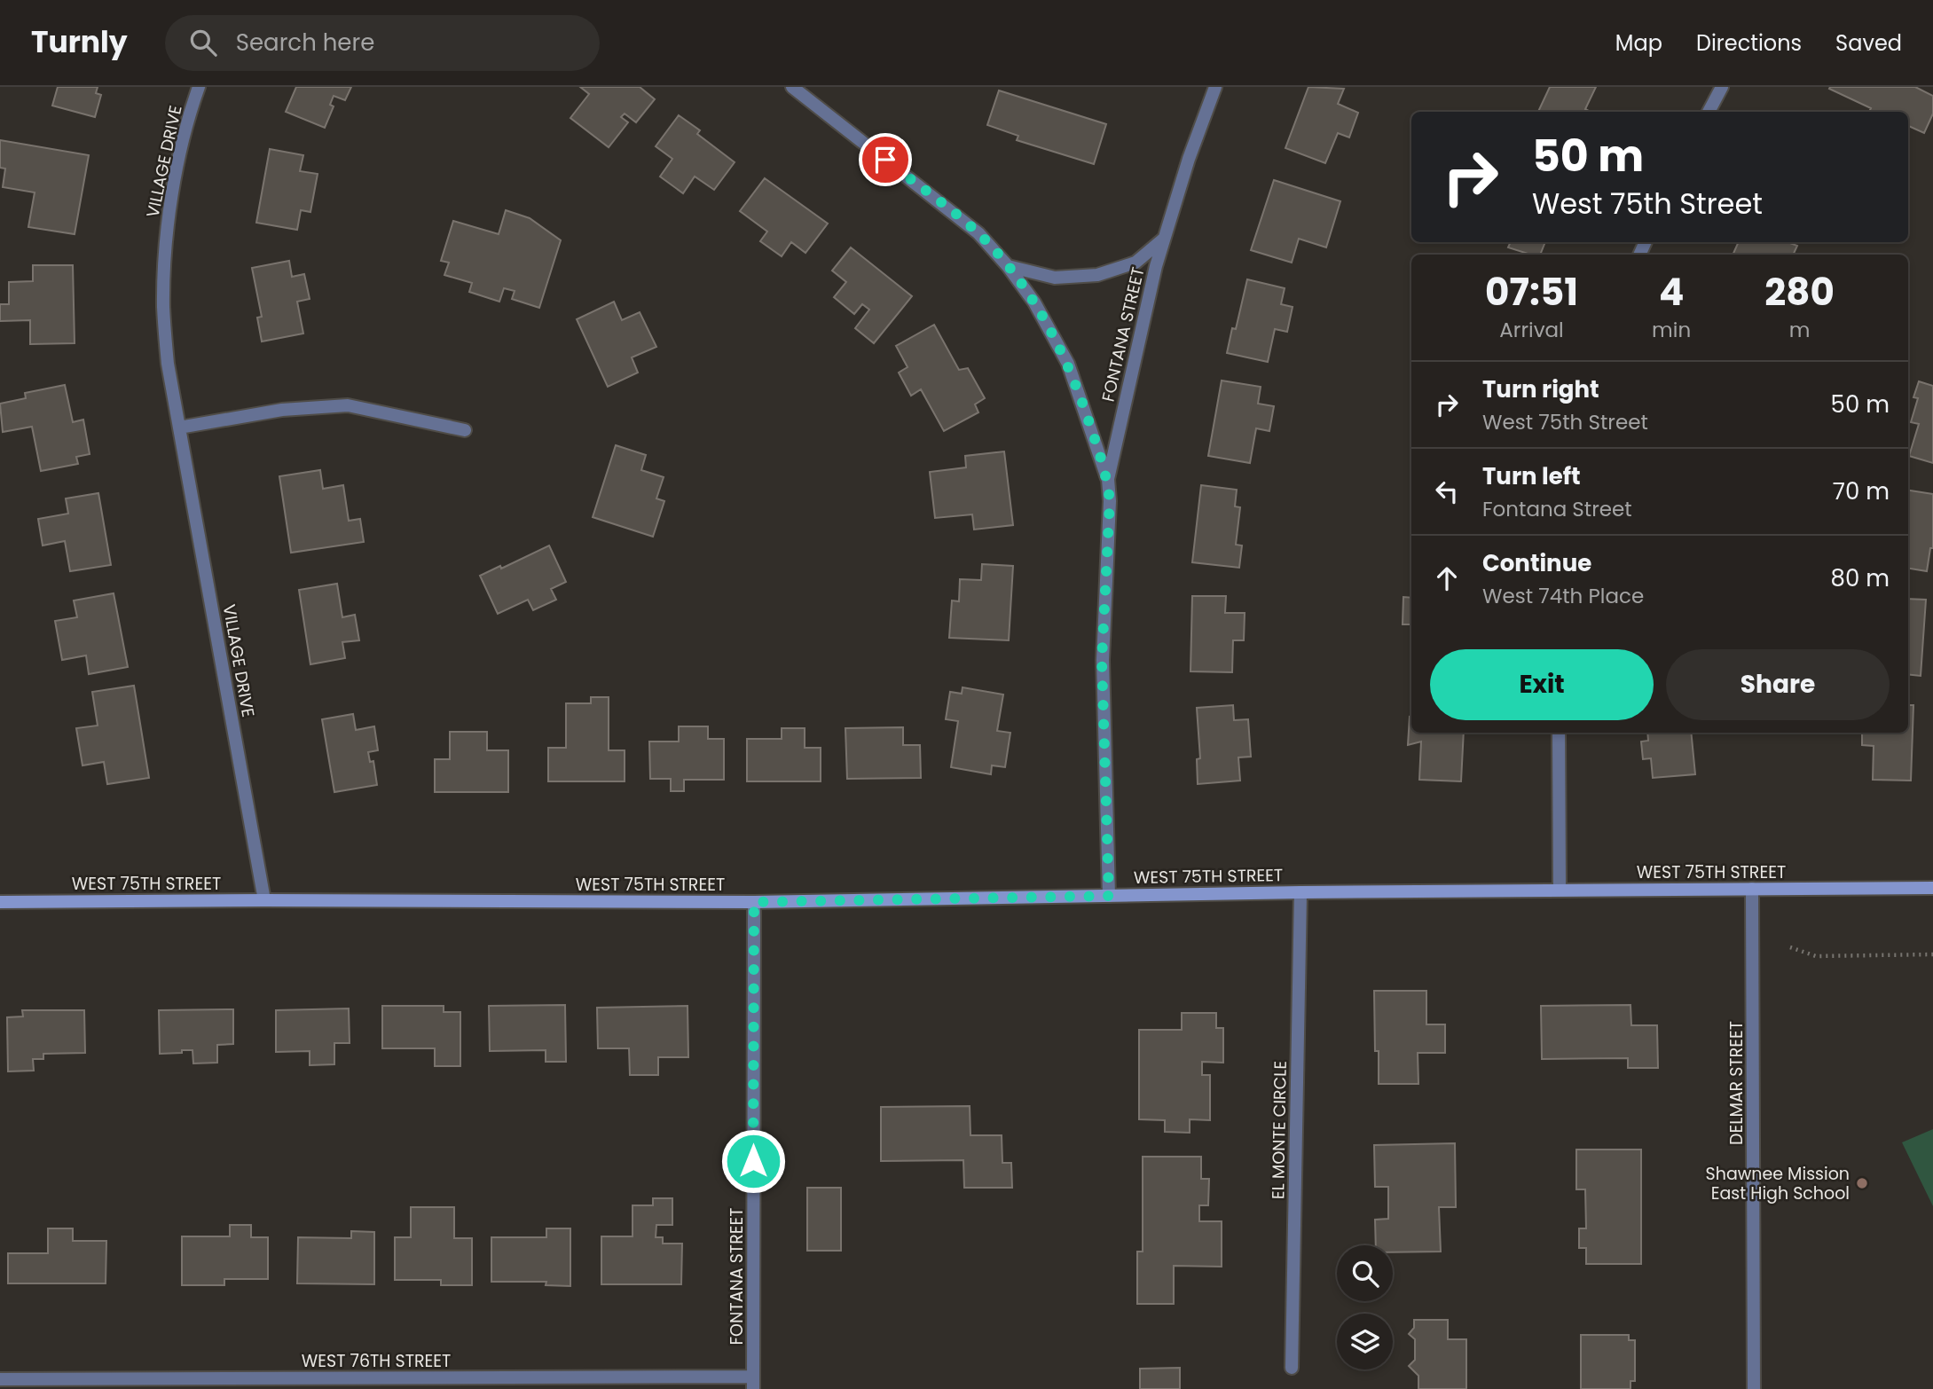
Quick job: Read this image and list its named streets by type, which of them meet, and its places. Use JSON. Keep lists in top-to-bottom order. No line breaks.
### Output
{"streets":{"main road":["WEST 75TH STREET"],"street":["VILLAGE DRIVE","FONTANA STREET","DELMAR STREET","EL MONTE CIRCLE","WEST 76TH STREET"]},"crossings":[["VILLAGE DRIVE","WEST 75TH STREET"],["FONTANA STREET","WEST 75TH STREET"],["FONTANA STREET","WEST 76TH STREET"],["WEST 75TH STREET","DELMAR STREET"],["WEST 75TH STREET","EL MONTE CIRCLE"]],"places":["Shawnee Mission East High School"],"page":{"header":"Turnly","search":"Search here","nav":["Map","Directions","Saved"],"turn":["50 m","West 75th Street"],"eta":["07:51","Arrival","4","min","280","m"],"list":[{"name":"Turn right","note":"West 75th Street","value":"50 m"},{"name":"Turn left","note":"Fontana Street","value":"70 m"},{"name":"Continue","note":"West 74th Place","value":"80 m"}],"buttons":["Exit","Share"]}}
